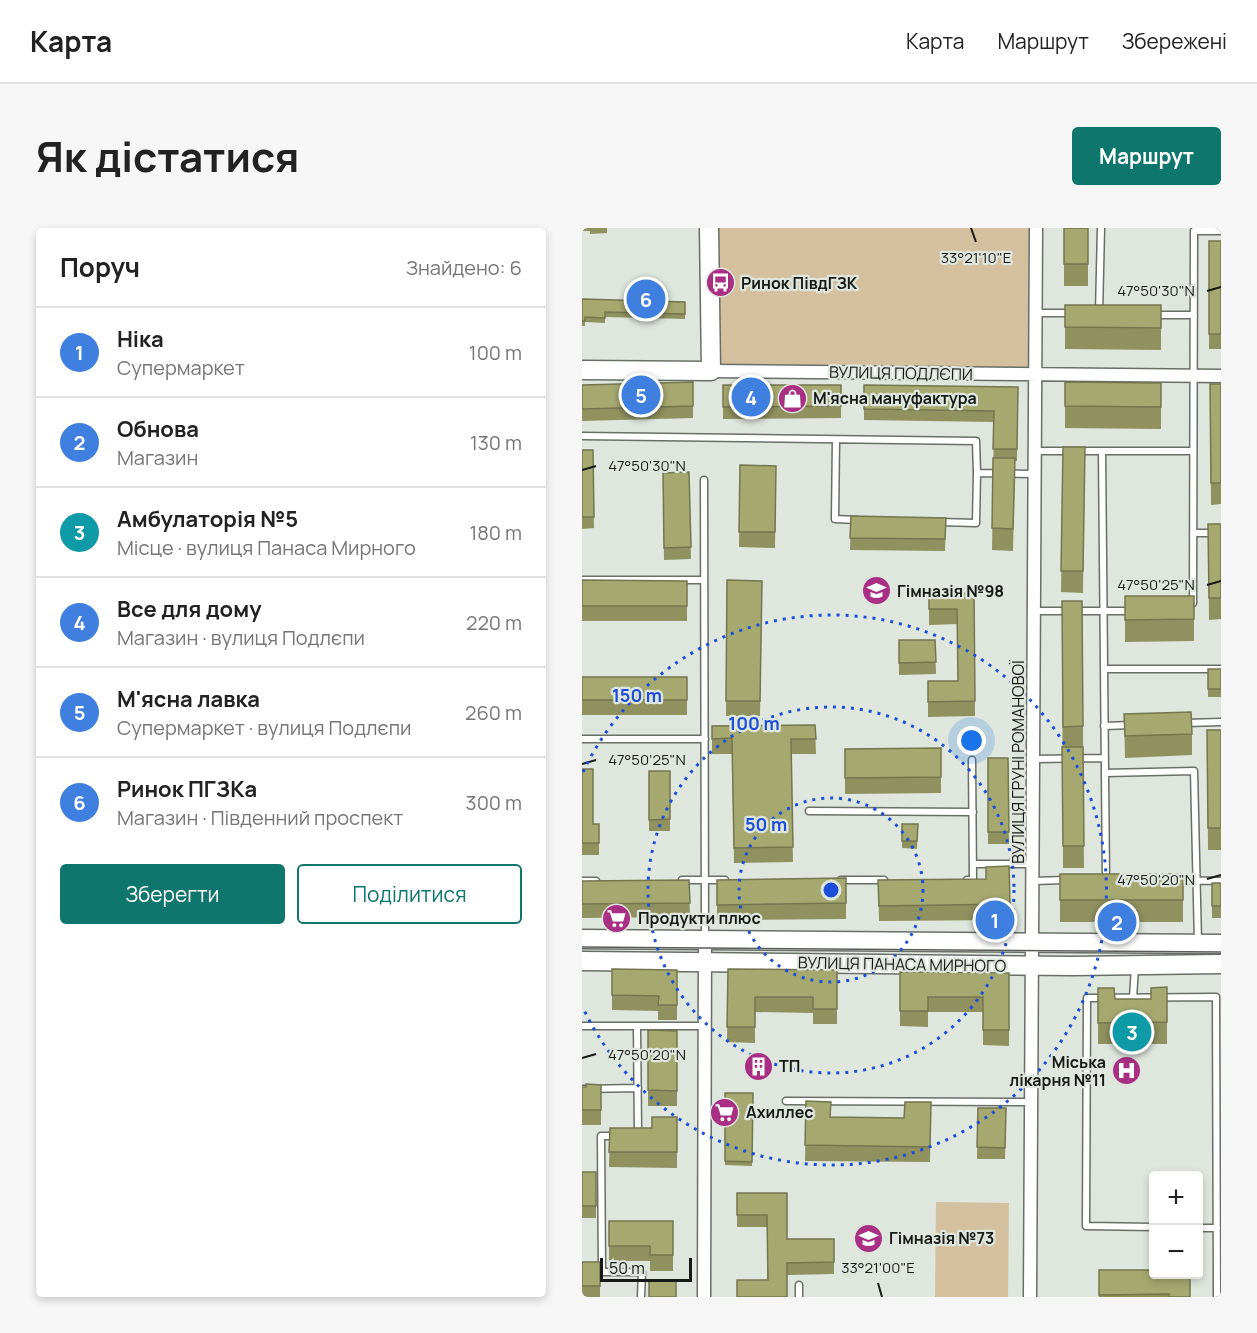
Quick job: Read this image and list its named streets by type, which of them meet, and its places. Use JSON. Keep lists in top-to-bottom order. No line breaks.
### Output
{"streets":{"main road":["ВУЛИЦЯ ПОДЛЄПИ","ВУЛИЦЯ ПАНАСА МИРНОГО"],"street":["ВУЛИЦЯ ГРУНІ РОМАНОВОЇ"]},"crossings":[["ВУЛИЦЯ ПОДЛЄПИ","ВУЛИЦЯ ГРУНІ РОМАНОВОЇ"],["ВУЛИЦЯ ГРУНІ РОМАНОВОЇ","ВУЛИЦЯ ПАНАСА МИРНОГО"]],"places":{"bus stop":["Ринок ПівдГЗК"],"shop":["М'ясна мануфактура"],"school or university":["Гімназія №98","Гімназія №73"],"supermarket":["Продукти плюс","Ахиллес"],"building":["ТП"],"hospital":["Міська лікарня №11"]},"scale_bar":"50 m","page":{"header":"Карта","nav":["Карта","Маршрут","Збережені"],"title":"Як дістатися","buttons":["Маршрут",["Зберегти","Поділитися"]],"heading":["Поруч","Знайдено: 6"],"pins":["6","5","4","1","2","3"],"list":[{"mark":"1","name":"Ніка","note":"Супермаркет","value":"100 m"},{"mark":"2","name":"Обнова","note":"Магазин","value":"130 m"},{"mark":"3","name":"Амбулаторія №5","note":"Місце · вулиця Панаса Мирного","value":"180 m"},{"mark":"4","name":"Все для дому","note":"Магазин · вулиця Подлєпи","value":"220 m"},{"mark":"5","name":"М'ясна лавка","note":"Супермаркет · вулиця Подлєпи","value":"260 m"},{"mark":"6","name":"Ринок ПГЗКа","note":"Магазин · Південний проспект","value":"300 m"}],"map_buttons":["+","−"],"scale":"50 m"},"coordinates":["33°21'10\"E","47°50'30\"N","47°50'25\"N","47°50'20\"N","33°21'00\"E"],"rings":["150 m","100 m","50 m"]}
